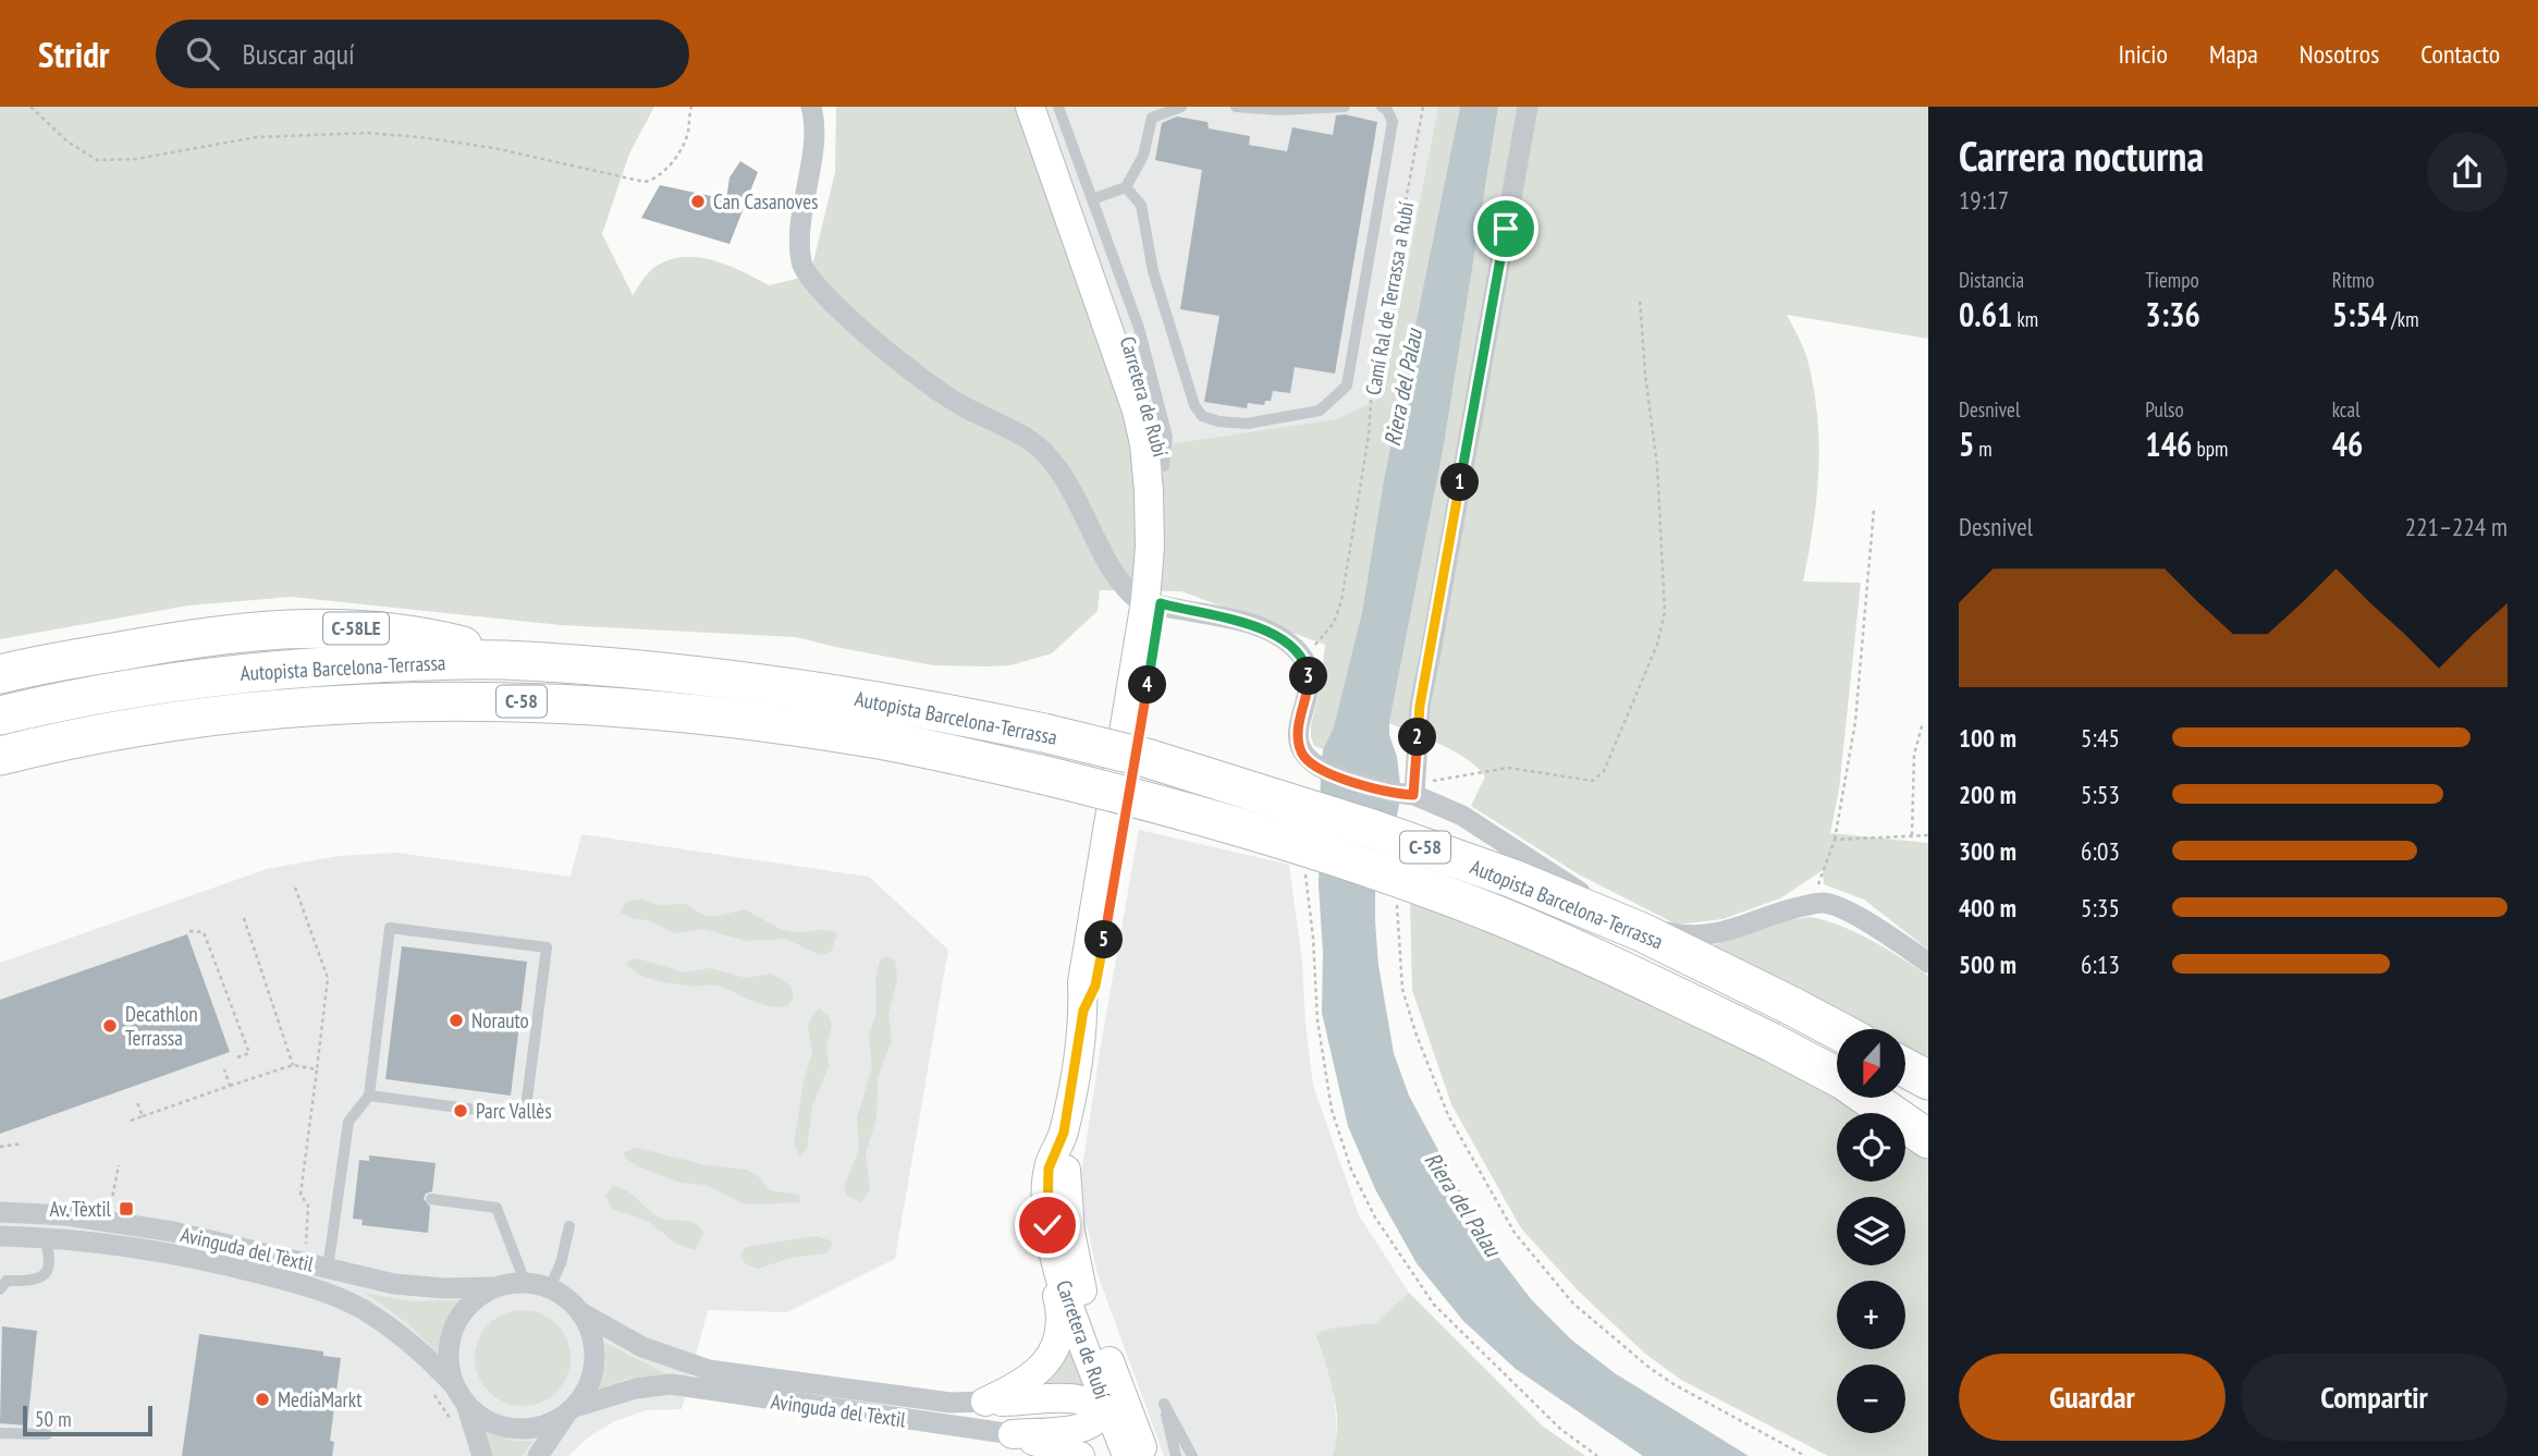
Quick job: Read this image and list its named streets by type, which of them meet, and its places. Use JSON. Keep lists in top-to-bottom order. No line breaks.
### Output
{"streets":{"highway":["C-58LE","Autopista Barcelona-Terrassa","C-58"],"main road":["Carretera de Rubí"],"street":["Avinguda del Tèxtil"],"path":["Camí Ral de Terrassa a Rubí"]},"crossings":[["C-58LE","Autopista Barcelona-Terrassa"]],"water":["Riera del Palau"],"places":{"other":["Can Casanoves","Norauto","Decathlon Terrassa","Parc Vallès","MediaMarkt"],"transit":["Av. Tèxtil"]},"scale_bar":"50 m","north":"bottom","page":{"header":"Stridr","search":"Buscar aquí","nav":["Inicio","Mapa","Nosotros","Contacto"],"heading":["Carrera nocturna","19:17"],"stats":[["Distancia","0.61 km"],["Tiempo","3:36"],["Ritmo","5:54 /km"],["Desnivel","5 m"],["Pulso","146 bpm"],["kcal","46"]],"pins":["1","3","4","2","5"],"chart":["Desnivel","221–224 m"],"list":[{"name":"100 m","note":"5:45"},{"name":"200 m","note":"5:53"},{"name":"300 m","note":"6:03"},{"name":"400 m","note":"5:35"},{"name":"500 m","note":"6:13"}],"map_buttons":["+","−"],"buttons":["Guardar","Compartir"],"scale":"50 m"}}
